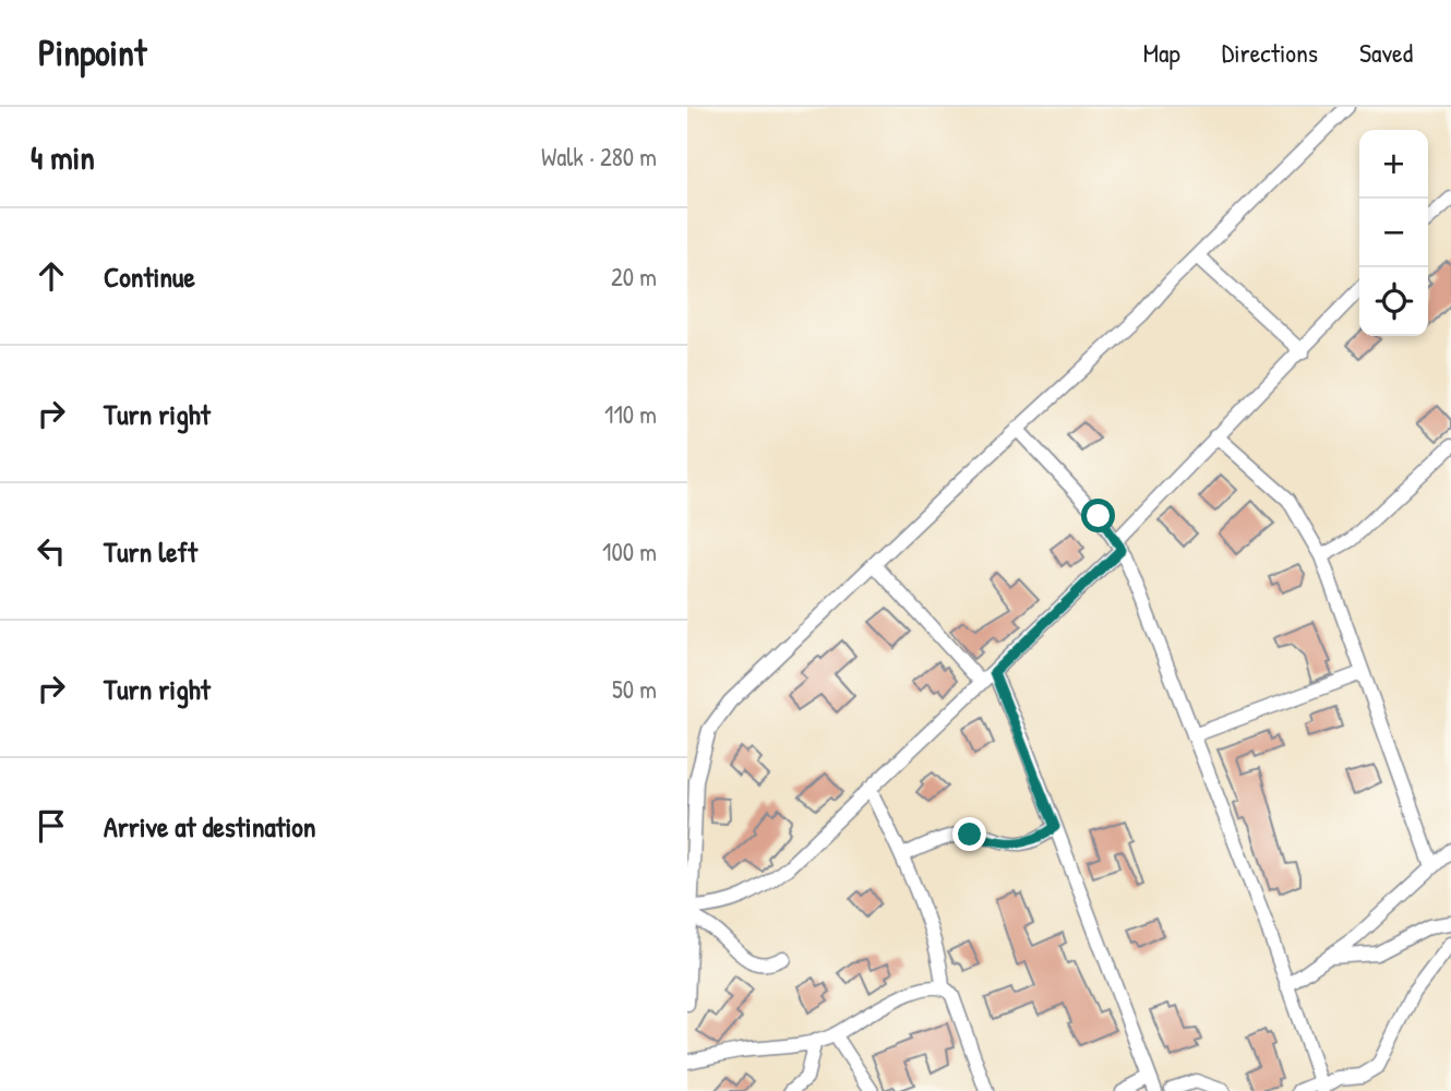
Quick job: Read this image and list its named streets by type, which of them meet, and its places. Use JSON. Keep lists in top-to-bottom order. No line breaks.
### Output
{"page":{"header":"Pinpoint","nav":["Map","Directions","Saved"],"heading":["4 min","Walk · 280 m"],"map_buttons":["+","−"],"list":[["Continue","20 m"],["Turn right","110 m"],["Turn left","100 m"],["Turn right","50 m"],"Arrive at destination"]}}
